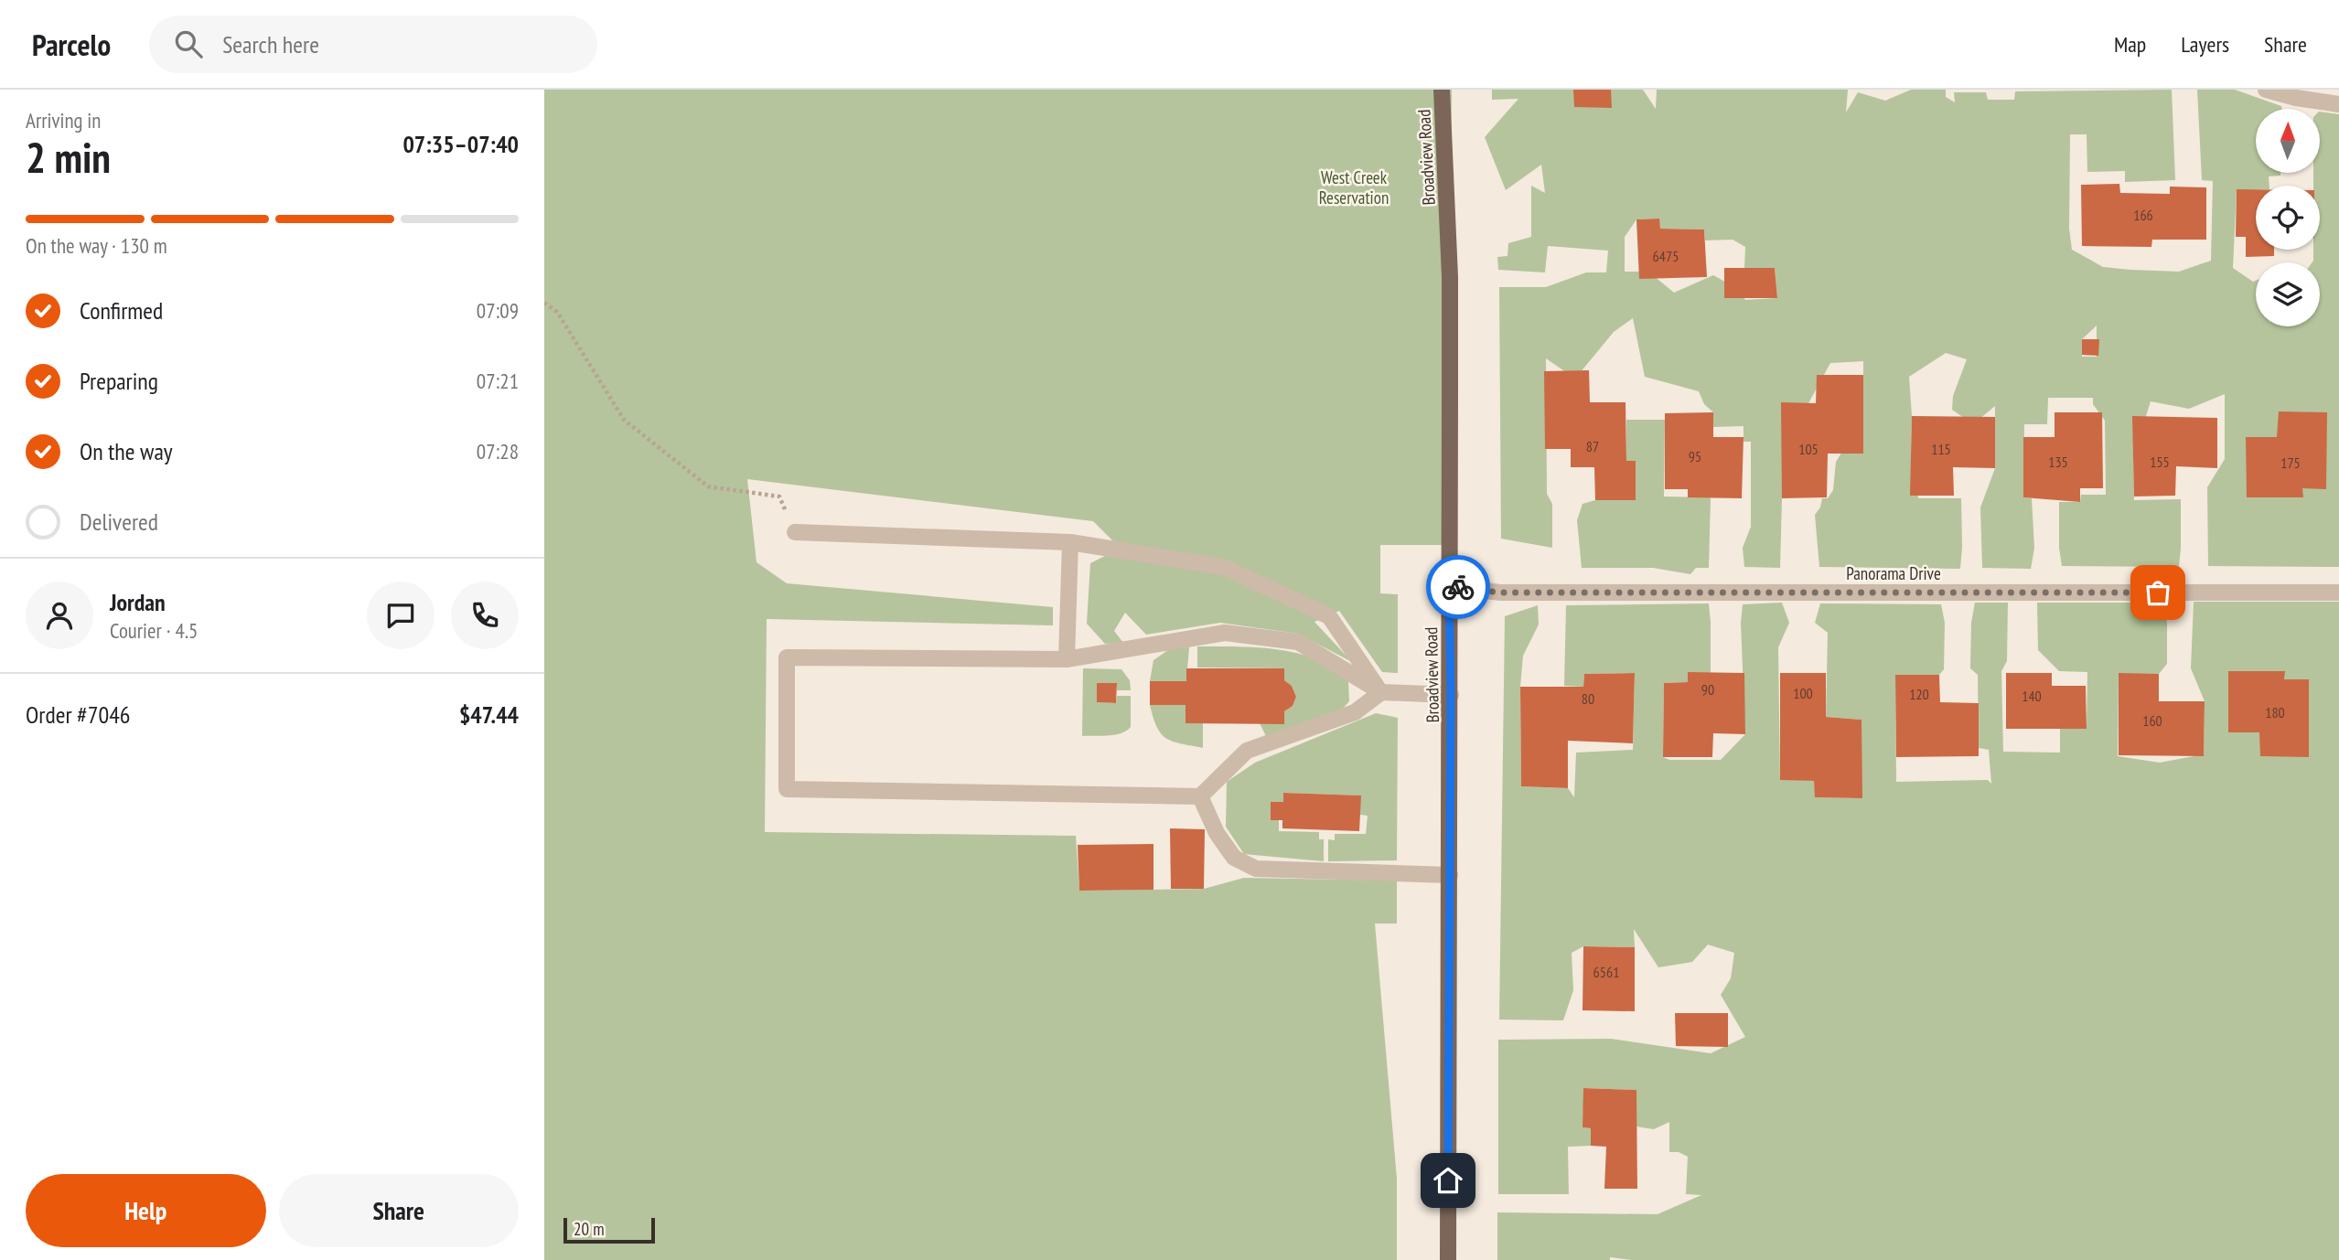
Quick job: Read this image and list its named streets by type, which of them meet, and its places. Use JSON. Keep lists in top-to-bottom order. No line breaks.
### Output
{"streets":{"main road":["Broadview Road"],"street":["Panorama Drive"]},"crossings":[["Broadview Road","Panorama Drive"]],"parks":["West Creek Reservation"],"house_numbers":["166","6475","87","105","115","95","135","155","175","90","100","120","140","80","180","160","6561"],"scale_bar":"20 m","north":"top","page":{"header":"Parcelo","search":"Search here","nav":["Map","Layers","Share"],"heading":["2 min","Arriving in","07:35–07:40"],"panel":["Jordan","Courier · 4.5","Order #7046","$47.44"],"bar":"On the way · 130 m","list":[["Confirmed","07:09"],["Preparing","07:21"],["On the way","07:28"],"Delivered"],"buttons":["Help","Share"],"scale":"20 m"}}
